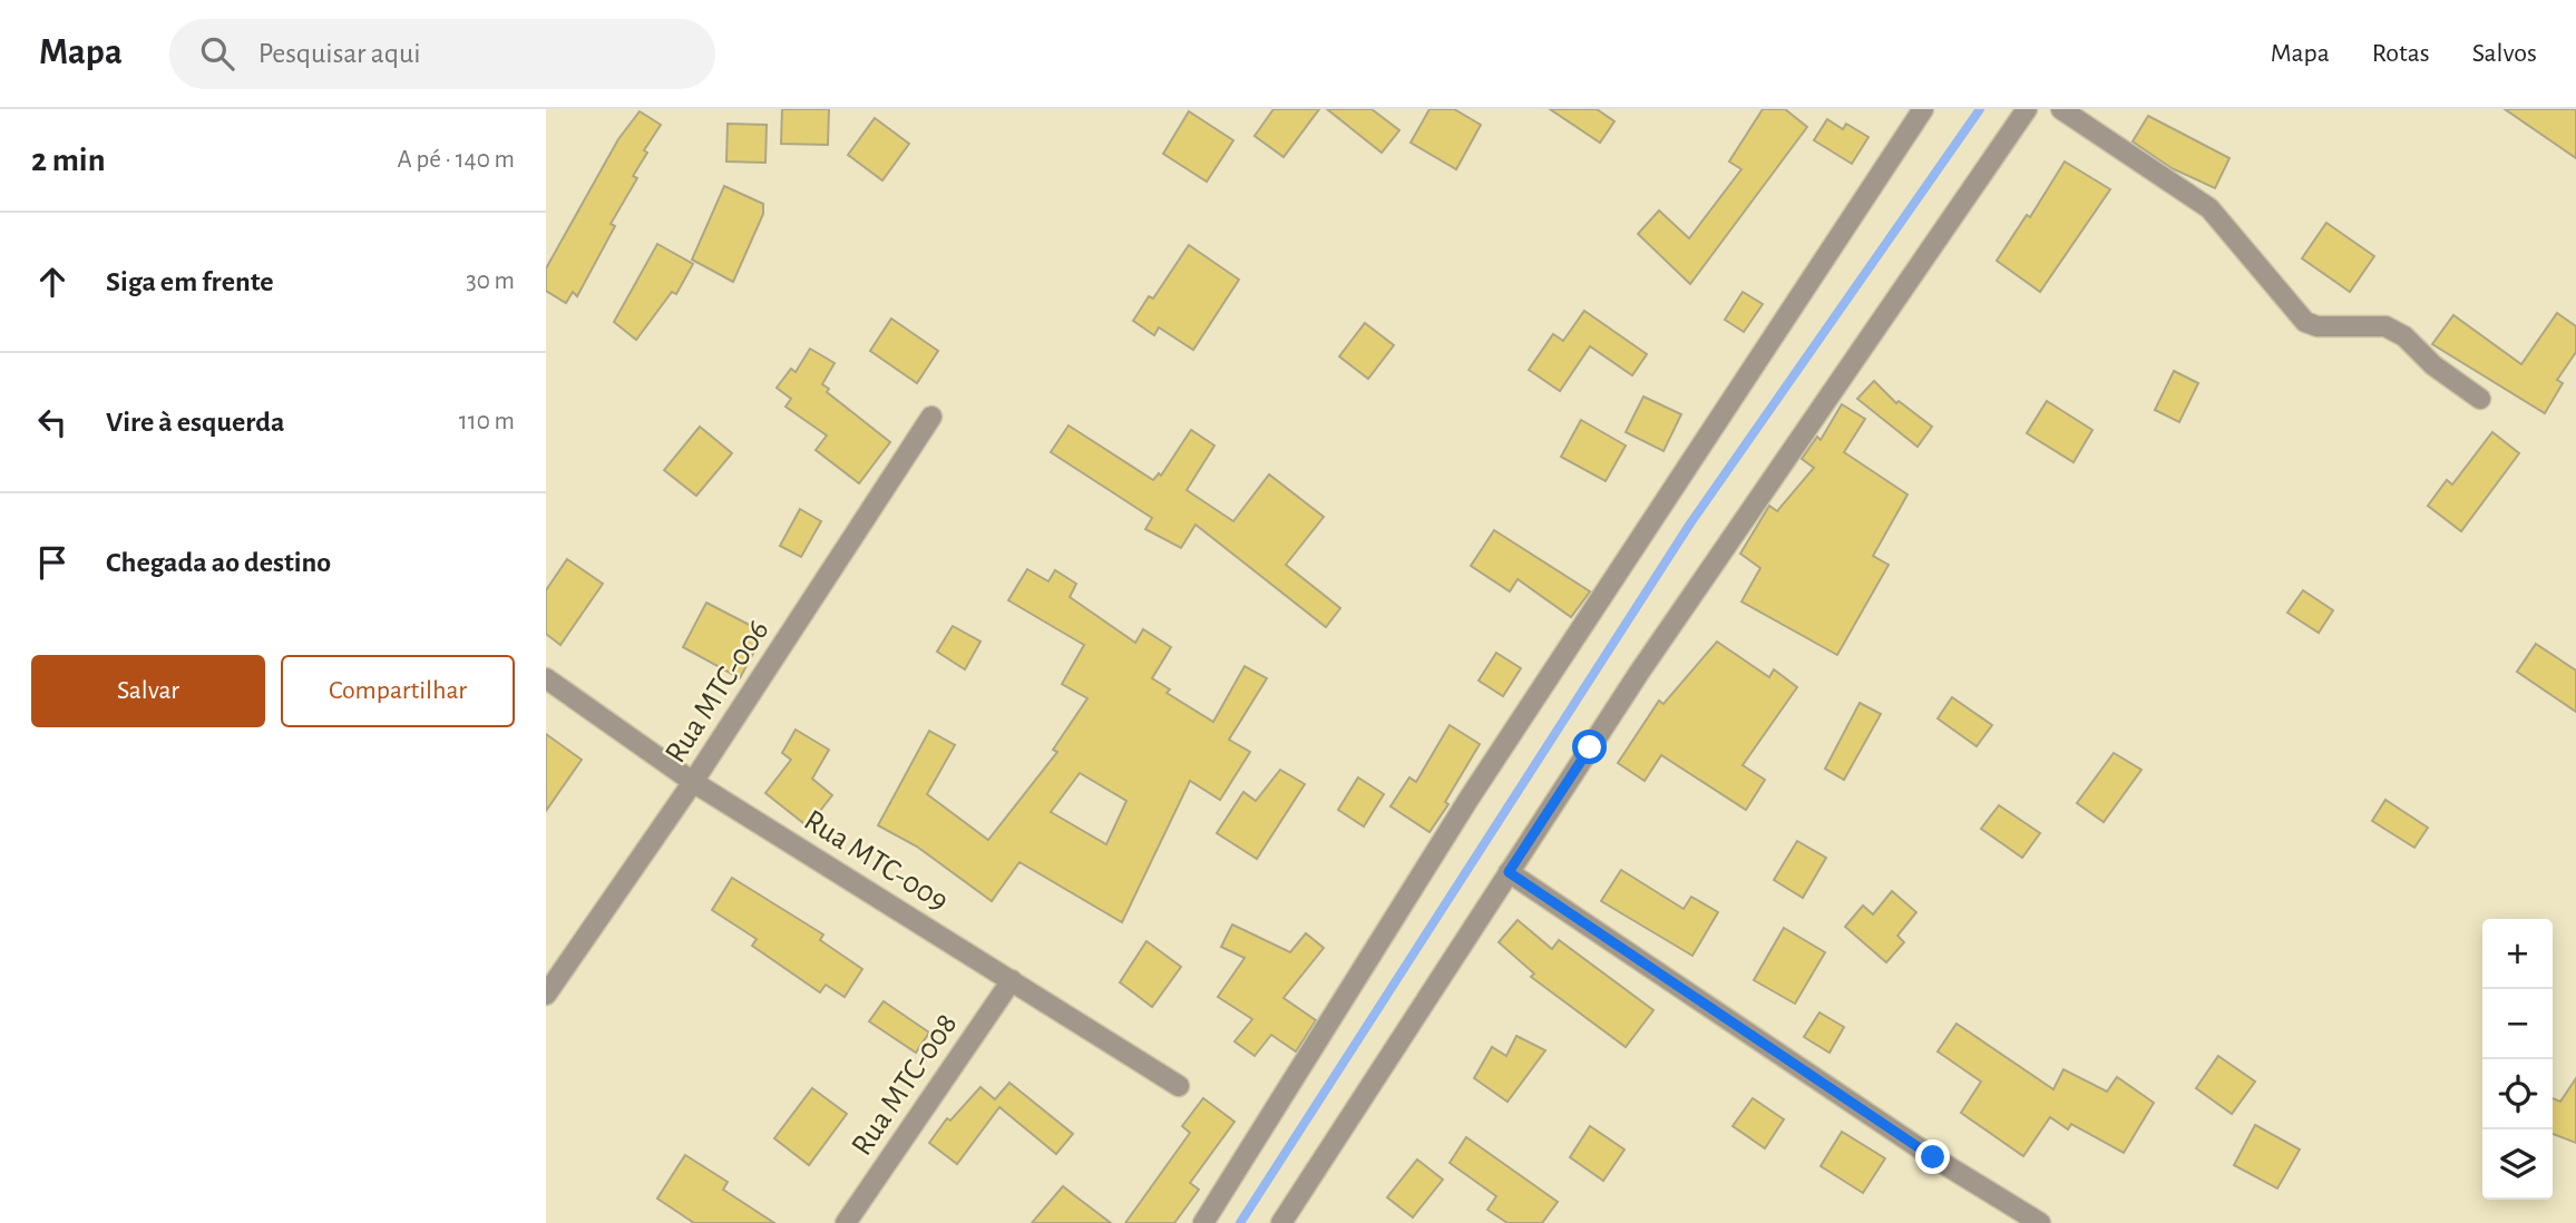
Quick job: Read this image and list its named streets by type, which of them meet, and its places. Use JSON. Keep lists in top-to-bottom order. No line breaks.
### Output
{"streets":{"street":["Rua MTC-006","Rua MTC-009","Rua MTC-008"]},"crossings":[["Rua MTC-006","Rua MTC-009"],["Rua MTC-009","Rua MTC-008"]],"page":{"header":"Mapa","search":"Pesquisar aqui","nav":["Mapa","Rotas","Salvos"],"heading":["2 min","A pé · 140 m"],"list":[["Siga em frente","30 m"],["Vire à esquerda","110 m"],"Chegada ao destino"],"buttons":["Salvar","Compartilhar"],"map_buttons":["+","−"]}}
